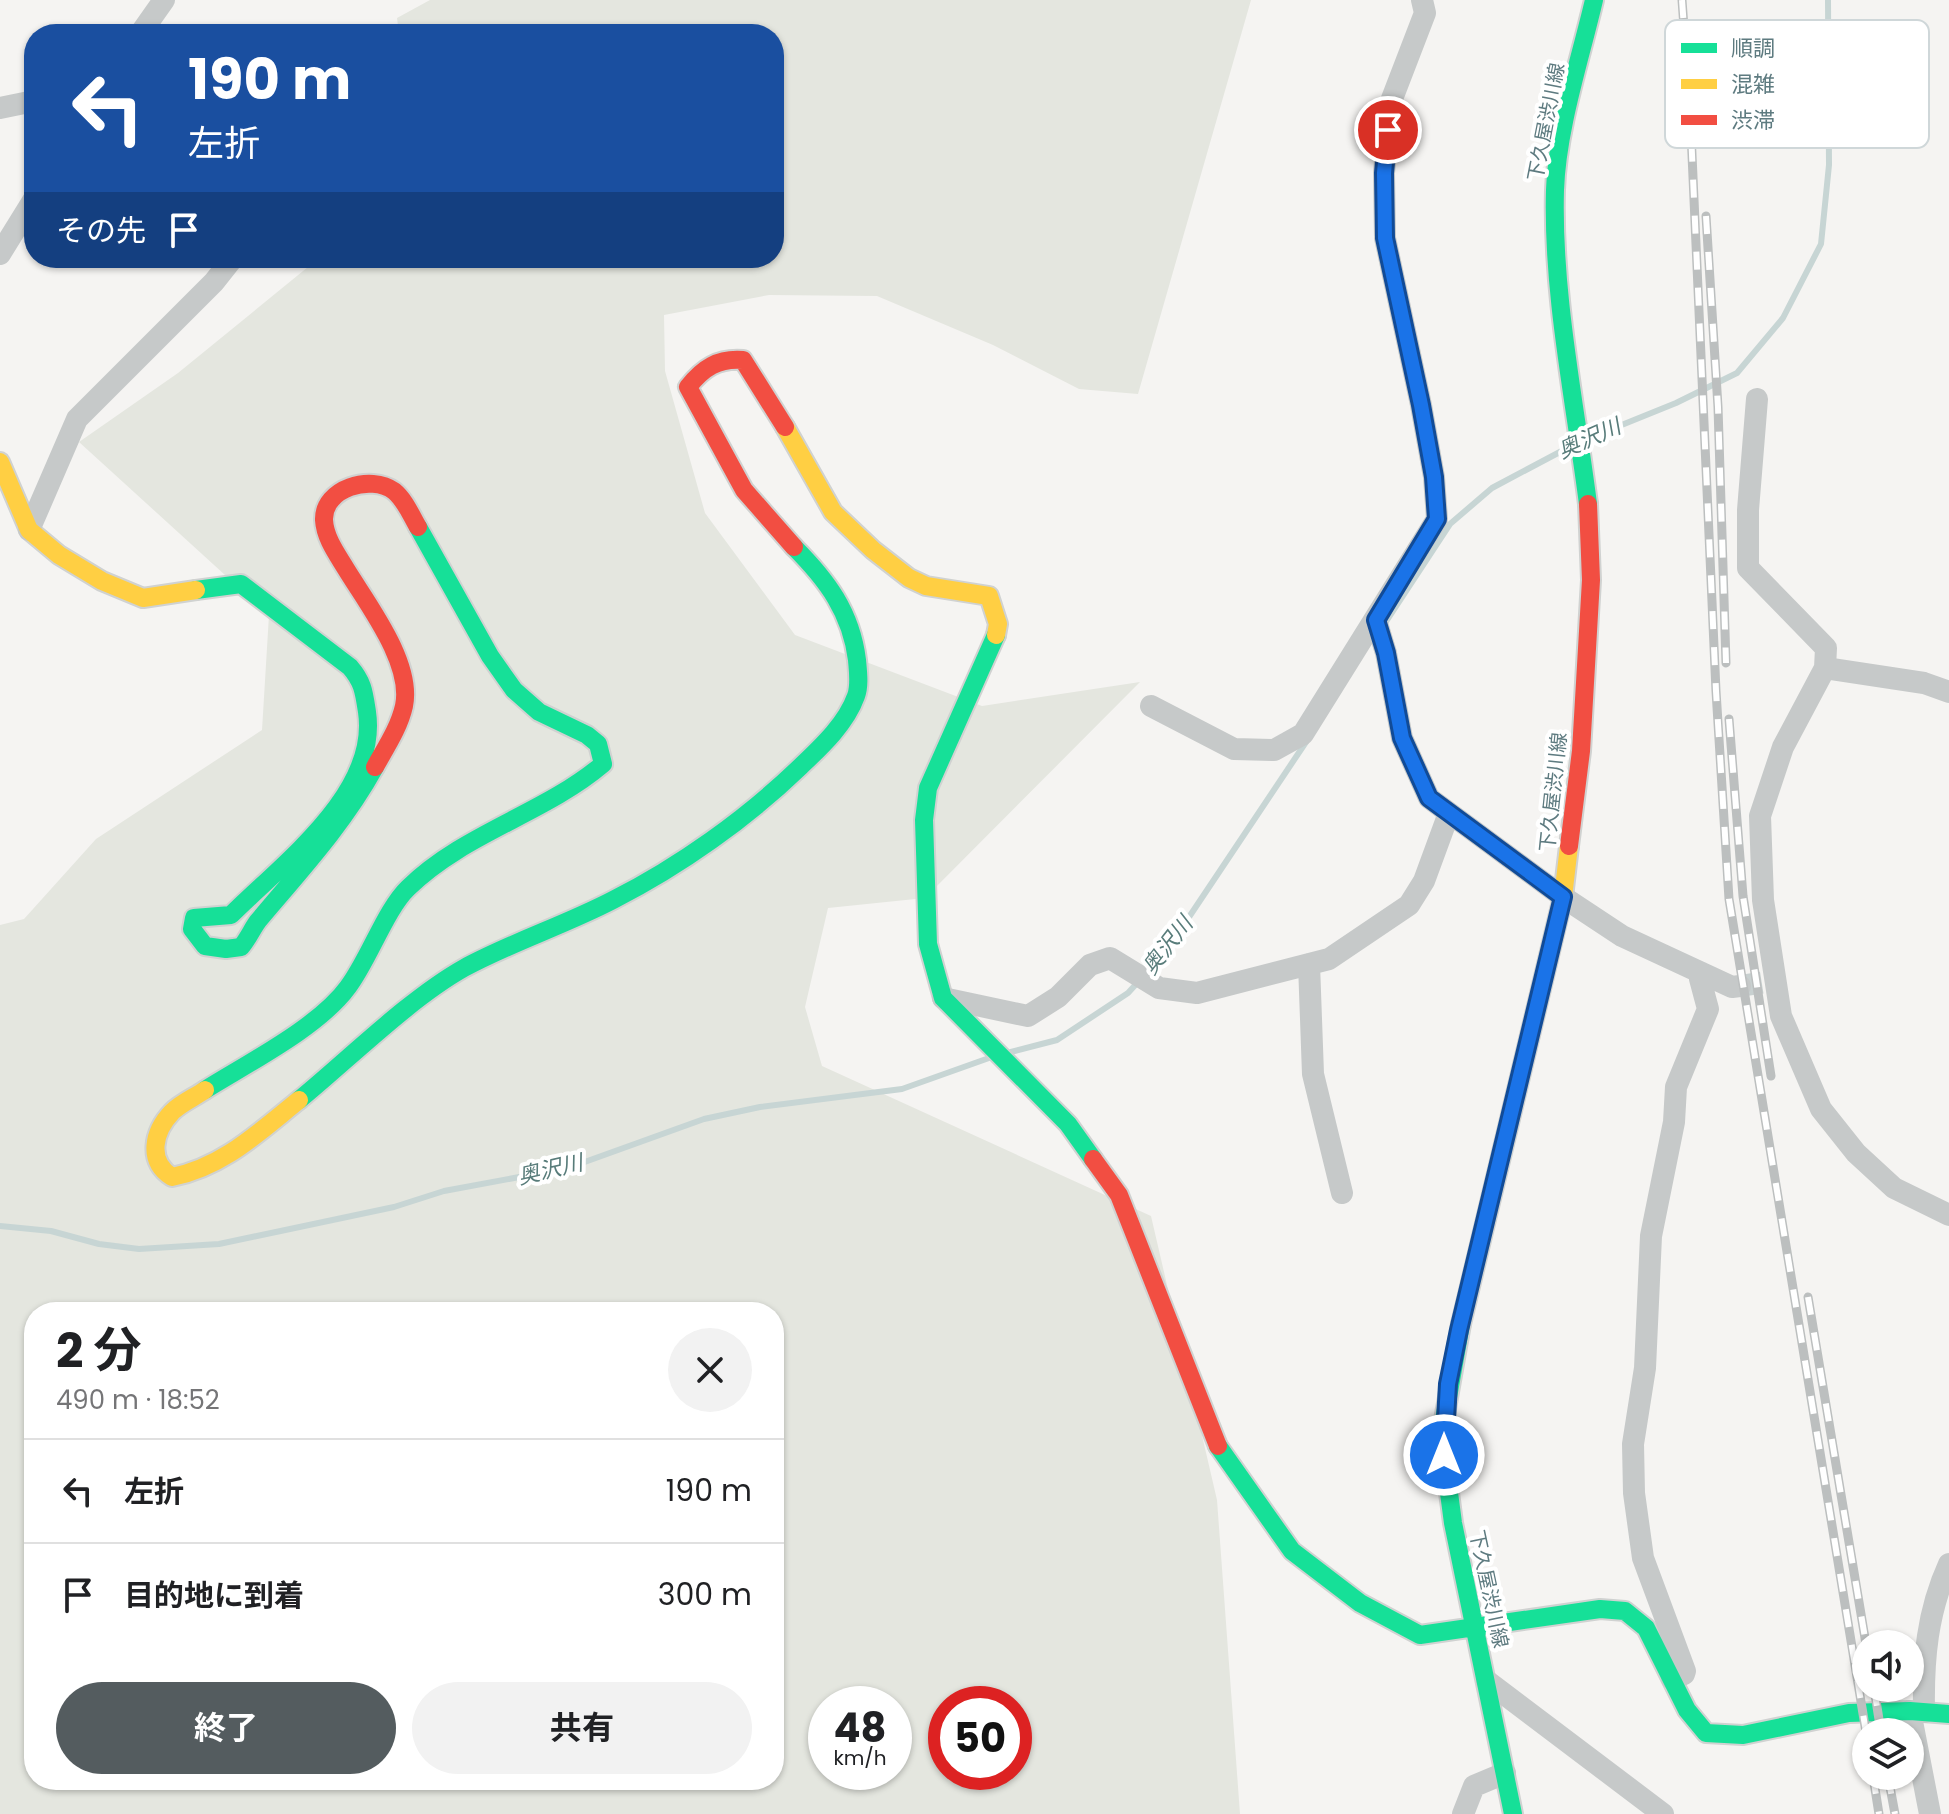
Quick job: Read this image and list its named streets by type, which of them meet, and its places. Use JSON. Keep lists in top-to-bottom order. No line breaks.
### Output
{"streets":{"street":["下久屋渋川線"]},"water":["奥沢川"],"legend":["順調","混雑","渋滞"],"page":{"turn":["190 m","左折"],"then":"その先","heading":["2 分","490 m · 18:52"],"list":[{"name":"左折","value":"190 m"},{"name":"目的地に到着","value":"300 m"}],"buttons":["終了","共有"],"speed":"48 km/h","limit":"50"}}
